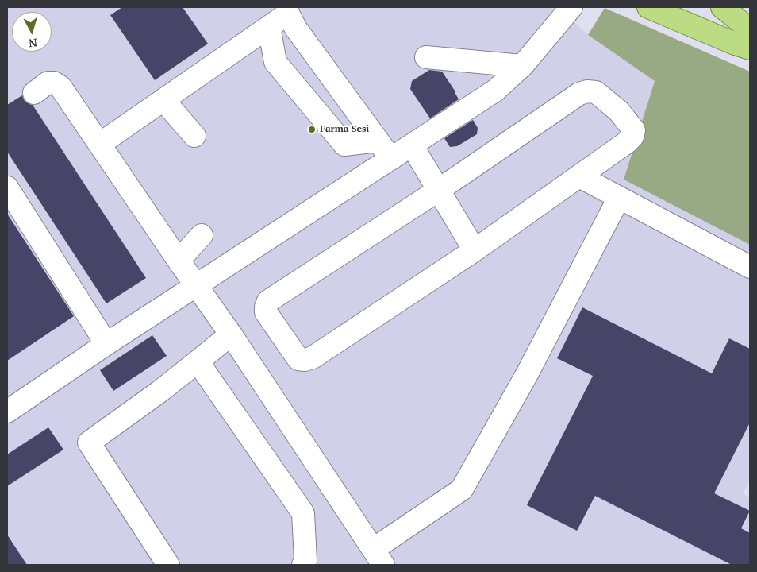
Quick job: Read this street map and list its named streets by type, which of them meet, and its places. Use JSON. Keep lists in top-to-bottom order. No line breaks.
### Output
{"places":["Farma Sesi"],"north":"bottom"}
